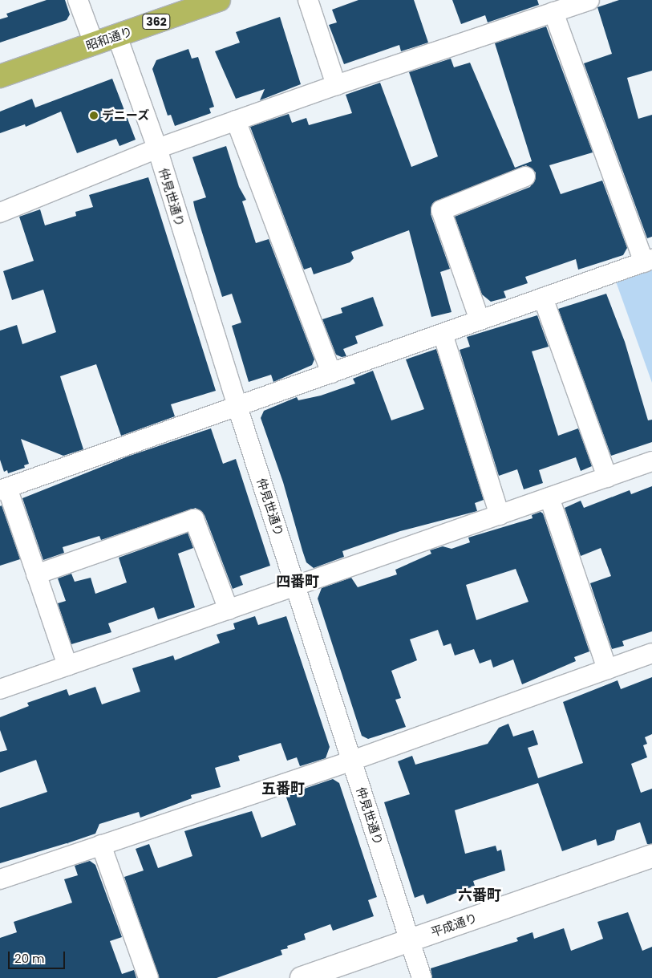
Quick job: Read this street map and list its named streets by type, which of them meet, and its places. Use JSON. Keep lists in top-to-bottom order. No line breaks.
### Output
{"streets":{"highway":["362","昭和通り"],"street":["仲見世通り","平成通り"]},"crossings":[["昭和通り","仲見世通り"],["仲見世通り","平成通り"]],"districts":["四番町","五番町","六番町"],"places":["デニーズ"],"scale_bar":"20 m"}
